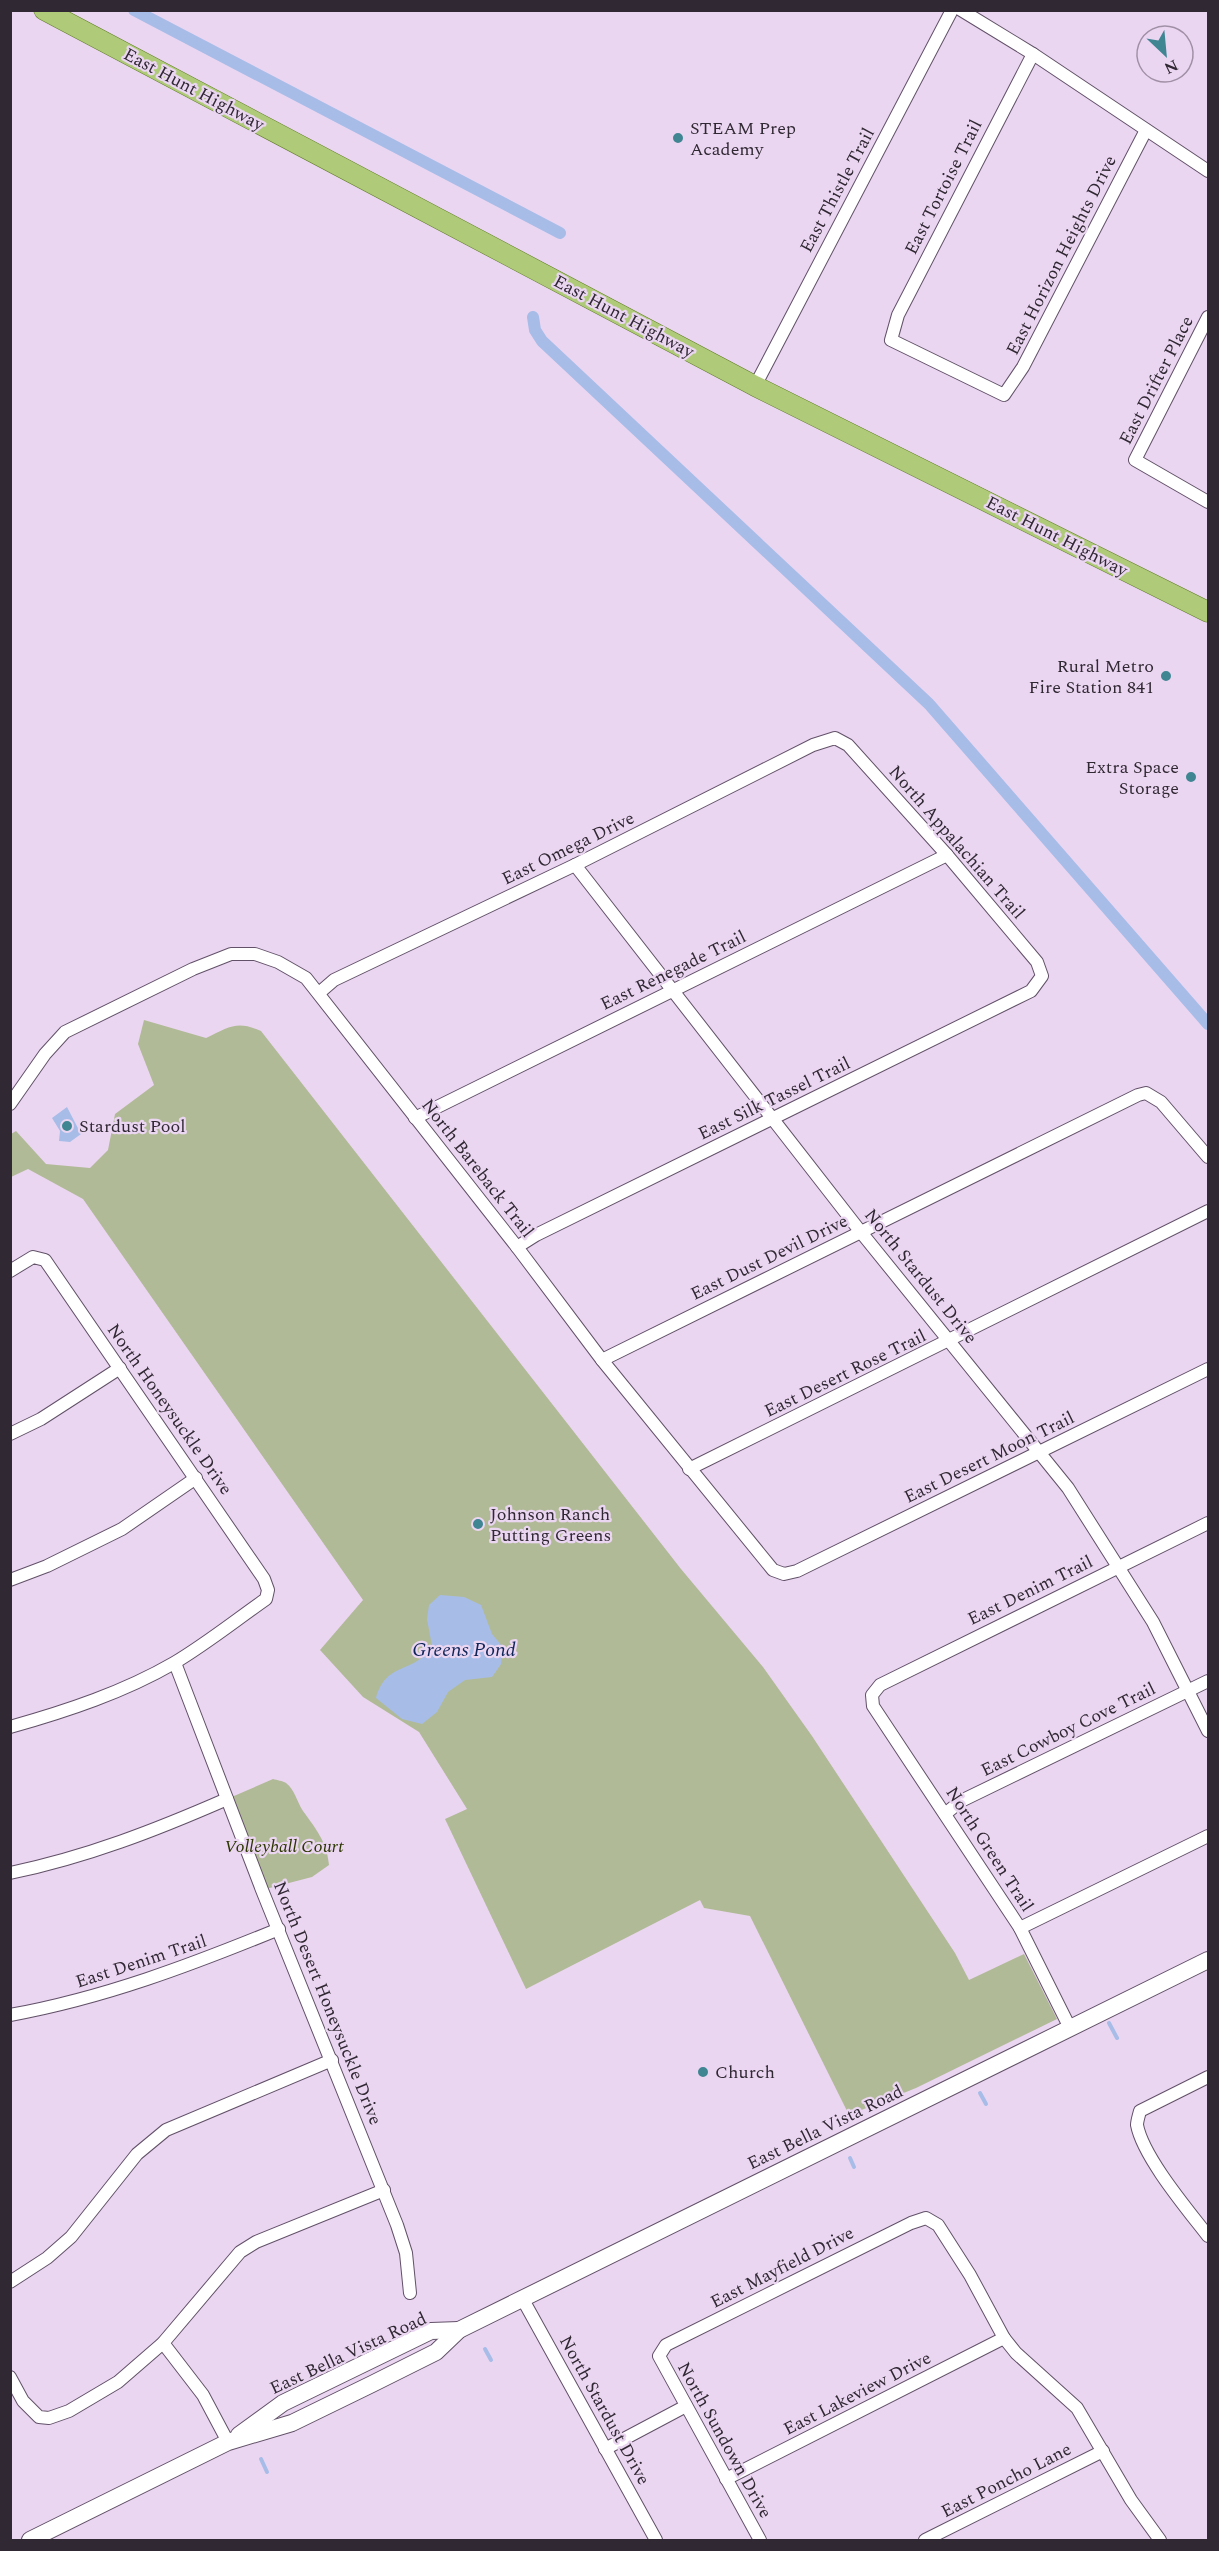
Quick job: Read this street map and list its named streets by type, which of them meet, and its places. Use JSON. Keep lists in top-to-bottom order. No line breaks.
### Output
{"streets":{"main road":["East Hunt Highway"],"street":["East Tortoise Trail","East Thistle Trail","East Horizon Heights Drive","East Drifter Place","North Appalachian Trail","East Omega Drive","East Renegade Trail","East Silk Tassel Trail","North Bareback Trail","East Dust Devil Drive","North Stardust Drive","East Desert Rose Trail","North Honeysuckle Drive","East Desert Moon Trail","East Denim Trail","East Cowboy Cove Trail","North Green Trail","North Desert Honeysuckle Drive","East Bella Vista Road","East Mayfield Drive","East Lakeview Drive","North Sundown Drive","East Poncho Lane"]},"crossings":[["East Hunt Highway","East Thistle Trail"],["East Tortoise Trail","East Horizon Heights Drive"],["North Appalachian Trail","East Omega Drive"],["North Appalachian Trail","East Renegade Trail"],["North Appalachian Trail","East Silk Tassel Trail"],["East Omega Drive","North Bareback Trail"],["East Omega Drive","North Stardust Drive"],["East Renegade Trail","North Bareback Trail"],["East Renegade Trail","North Stardust Drive"],["East Silk Tassel Trail","North Bareback Trail"],["East Silk Tassel Trail","North Stardust Drive"],["North Bareback Trail","East Dust Devil Drive"],["North Bareback Trail","East Desert Rose Trail"],["North Bareback Trail","East Desert Moon Trail"],["East Dust Devil Drive","North Stardust Drive"],["North Stardust Drive","East Desert Rose Trail"],["North Stardust Drive","East Desert Moon Trail"],["North Stardust Drive","East Denim Trail"],["North Stardust Drive","East Cowboy Cove Trail"],["North Stardust Drive","East Bella Vista Road"],["North Honeysuckle Drive","North Desert Honeysuckle Drive"],["East Denim Trail","North Green Trail"],["East Denim Trail","North Desert Honeysuckle Drive"],["East Cowboy Cove Trail","North Green Trail"],["North Green Trail","East Bella Vista Road"],["East Mayfield Drive","East Lakeview Drive"],["East Mayfield Drive","North Sundown Drive"],["East Lakeview Drive","North Sundown Drive"]],"water":["Greens Pond"],"parks":["Volleyball Court"],"places":["STEAM Prep Academy","Rural Metro Fire Station 841","Extra Space Storage","Stardust Pool","Johnson Ranch Putting Greens","Church"],"north":"bottom right"}
